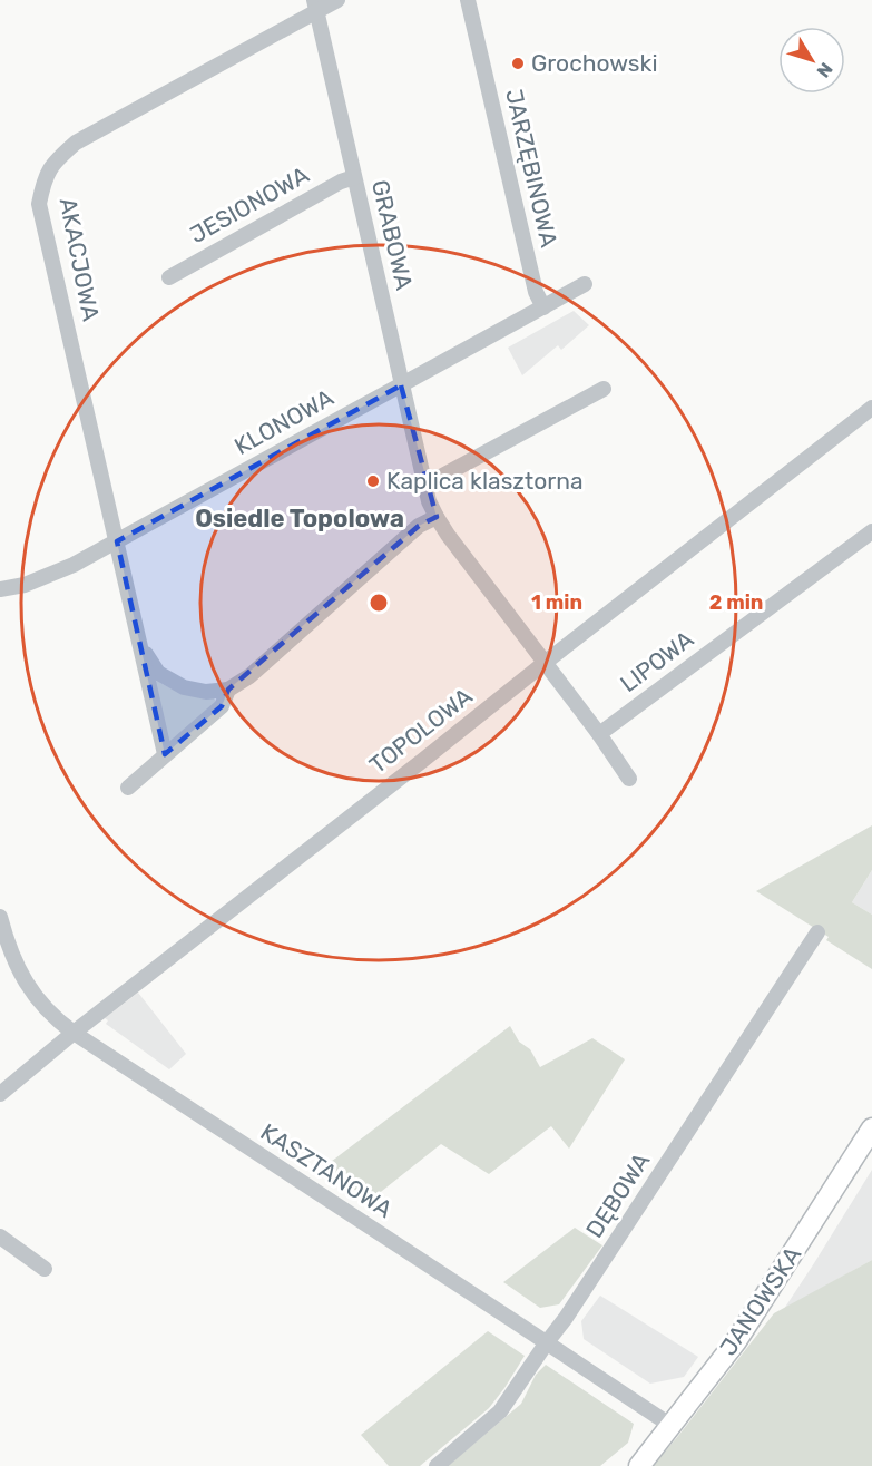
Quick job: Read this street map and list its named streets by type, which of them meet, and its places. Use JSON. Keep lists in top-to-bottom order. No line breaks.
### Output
{"streets":{"main road":["JANOWSKA"],"street":["JARZĘBINOWA","JESIONOWA","GRABOWA","AKACJOWA","KLONOWA","LIPOWA","TOPOLOWA","KASZTANOWA","DĘBOWA"]},"crossings":[["JARZĘBINOWA","KLONOWA"],["JESIONOWA","GRABOWA"],["GRABOWA","AKACJOWA"],["GRABOWA","KLONOWA"],["GRABOWA","LIPOWA"],["GRABOWA","TOPOLOWA"],["AKACJOWA","KLONOWA"],["TOPOLOWA","KASZTANOWA"],["KASZTANOWA","DĘBOWA"],["KASZTANOWA","JANOWSKA"]],"districts":["Osiedle Topolowa"],"places":["Grochowski","Kaplica klasztorna"],"north":"bottom right","rings":["1 min","2 min"]}
